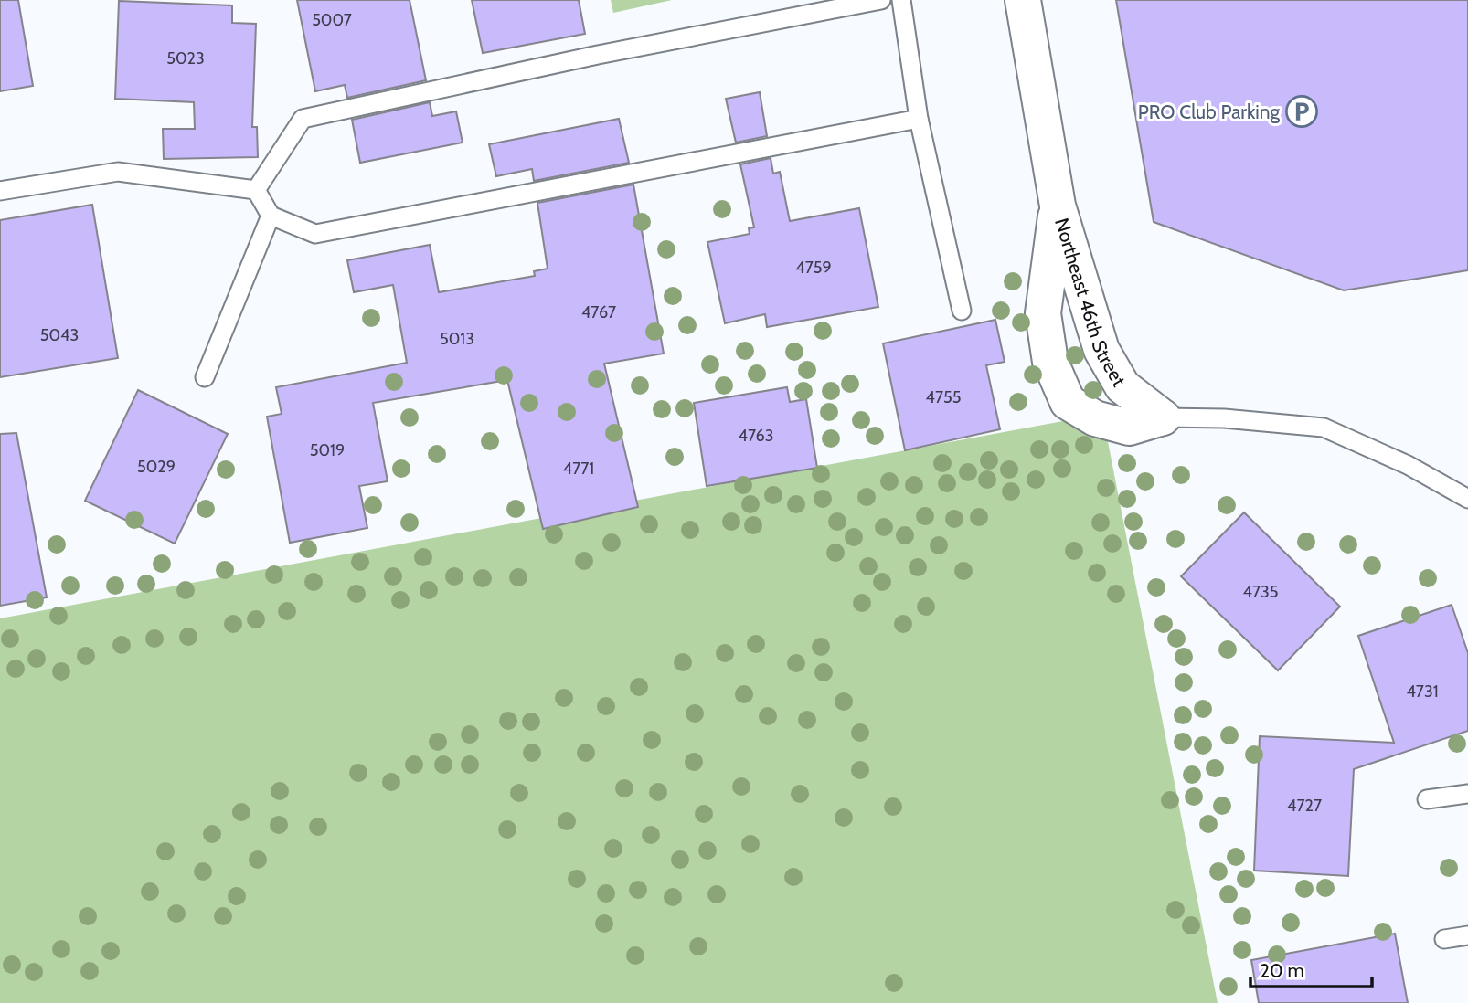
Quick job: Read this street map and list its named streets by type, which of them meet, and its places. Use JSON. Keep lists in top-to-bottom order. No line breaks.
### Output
{"streets":{"street":["Northeast 46th Street"]},"places":{"parking":["PRO Club Parking"]},"house_numbers":["5007","5023","4759","4767","5043","5013","4755","4763","5019","5029","4771","4735","4731","4727"],"scale_bar":"20 m"}
